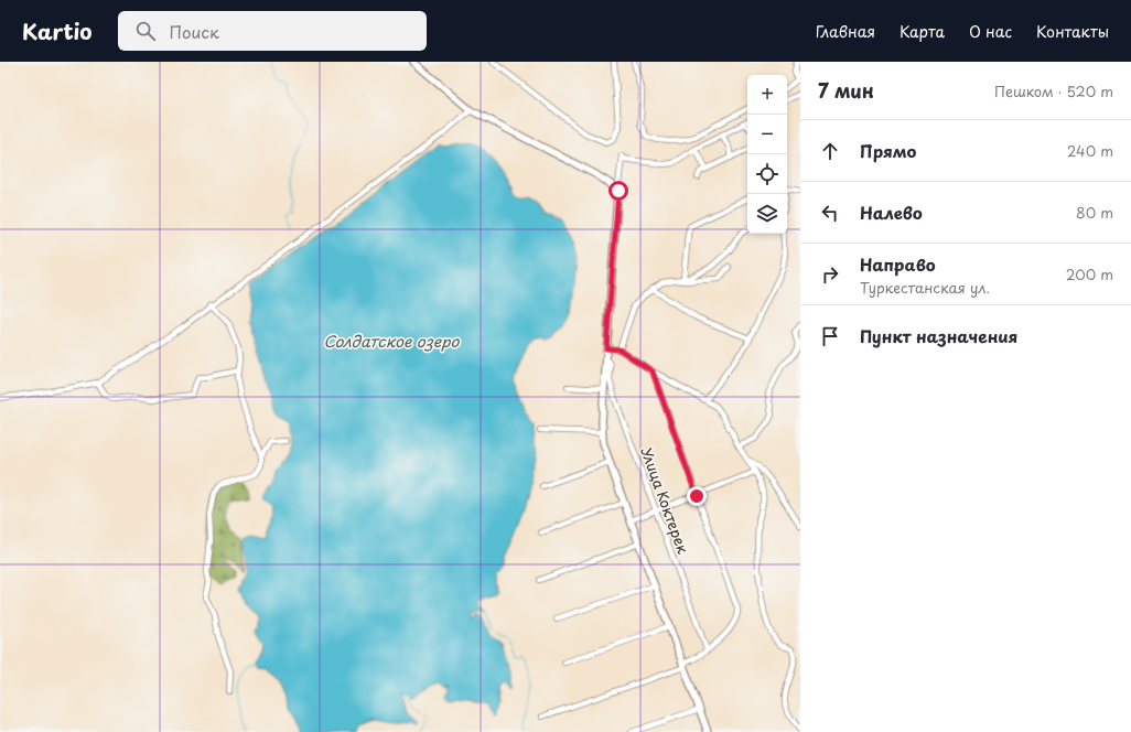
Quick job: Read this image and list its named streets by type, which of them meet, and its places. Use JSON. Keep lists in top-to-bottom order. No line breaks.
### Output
{"streets":{"street":["Улица Коктерек"]},"water":["Солдатское озеро"],"page":{"header":"Kartio","search":"Поиск","nav":["Главная","Карта","О нас","Контакты"],"heading":["7 мин","Пешком · 520 m"],"map_buttons":["+","−"],"list":[["Прямо","240 m"],["Налево","80 m"],["Направо","Туркестанская ул.","200 m"],"Пункт назначения"]}}
